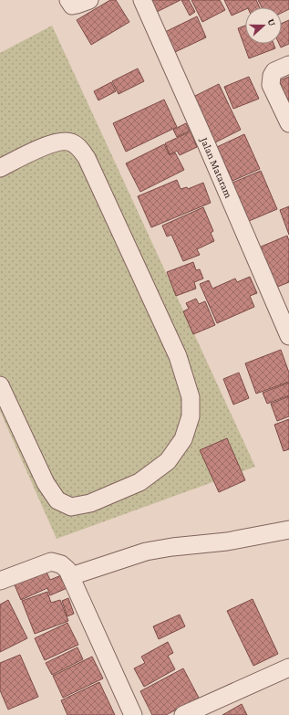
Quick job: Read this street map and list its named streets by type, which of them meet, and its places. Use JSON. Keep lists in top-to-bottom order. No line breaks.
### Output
{"streets":{"street":["Jalan Mataram"]},"north":"right"}
